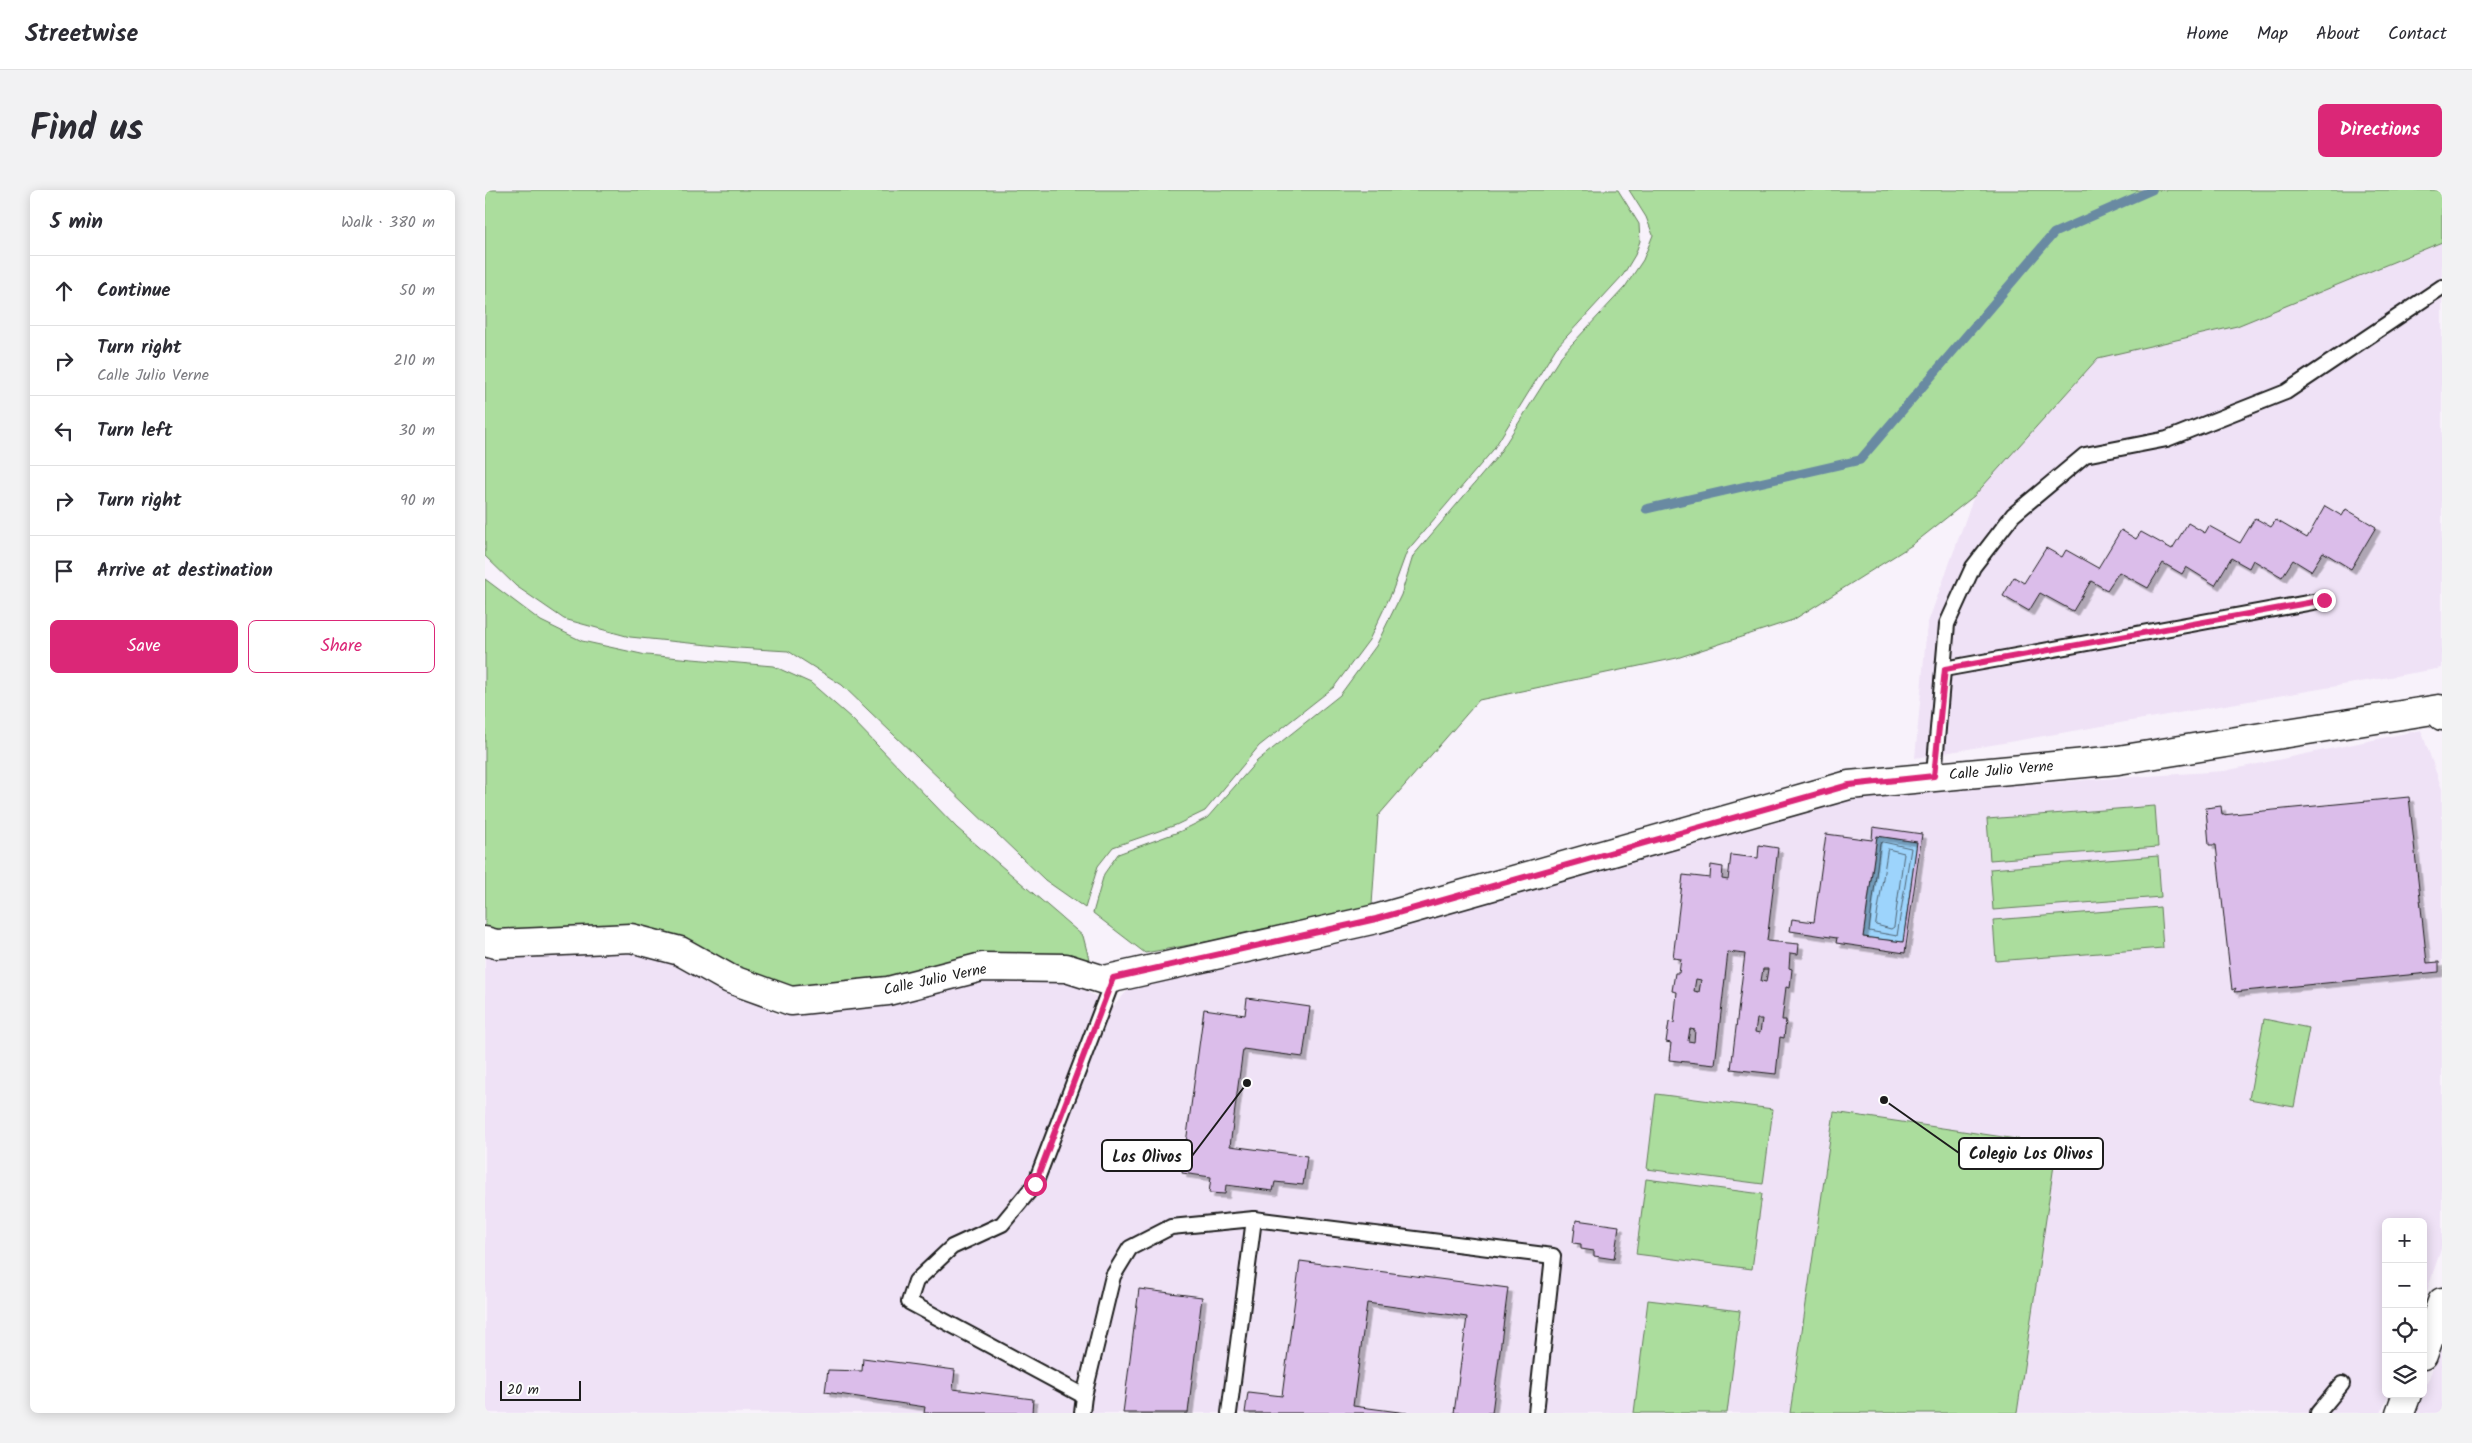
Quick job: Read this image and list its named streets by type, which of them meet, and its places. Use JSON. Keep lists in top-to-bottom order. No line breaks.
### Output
{"streets":{"street":["Calle Julio Verne"]},"places":["Los Olivos","Colegio Los Olivos"],"scale_bar":"20 m","page":{"header":"Streetwise","nav":["Home","Map","About","Contact"],"title":"Find us","buttons":["Directions",["Save","Share"]],"heading":["5 min","Walk · 380 m"],"list":[["Continue","50 m"],["Turn right","Calle Julio Verne","210 m"],["Turn left","30 m"],["Turn right","90 m"],"Arrive at destination"],"map_buttons":["+","−"],"scale":"20 m"}}
